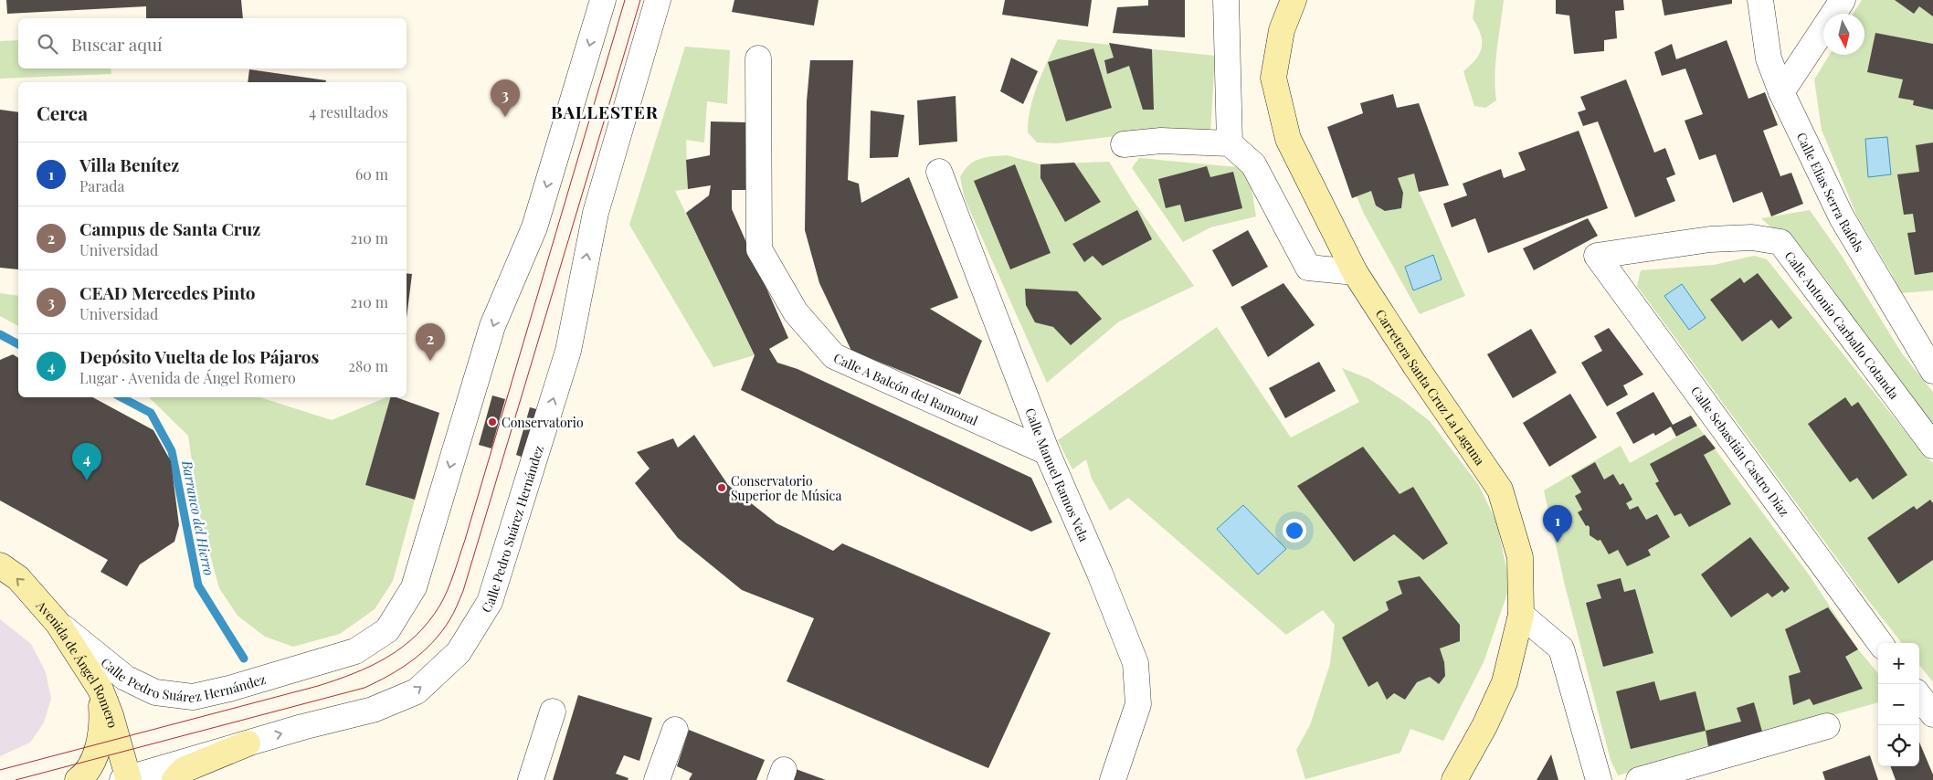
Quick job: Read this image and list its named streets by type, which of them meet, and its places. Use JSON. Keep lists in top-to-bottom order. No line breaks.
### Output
{"streets":{"main road":["Carretera Santa Cruz La Laguna","Avenida de Ángel Romero"],"street":["Calle Elias Serra Rafols","Calle Antonio Carballo Cotanda","Calle A Balcón del Ramonal","Calle Sebastián Castro Díaz","Calle Manuel Ramos Vela","Calle Pedro Suárez Hernández"]},"crossings":[["Calle Antonio Carballo Cotanda","Calle Sebastián Castro Díaz"],["Calle A Balcón del Ramonal","Calle Manuel Ramos Vela"],["Calle Pedro Suárez Hernández","Avenida de Ángel Romero"]],"districts":["BALLESTER"],"water":["Barranco del Hierro"],"places":["Conservatorio","Conservatorio Superior de Música"],"north":"bottom","page":{"search":"Buscar aquí","pins":["3","2","4","1"],"heading":["Cerca","4 resultados"],"list":[{"mark":"1","name":"Villa Benítez","note":"Parada","value":"60 m"},{"mark":"2","name":"Campus de Santa Cruz","note":"Universidad","value":"210 m"},{"mark":"3","name":"CEAD Mercedes Pinto","note":"Universidad","value":"210 m"},{"mark":"4","name":"Depósito Vuelta de los Pájaros","note":"Lugar · Avenida de Ángel Romero","value":"280 m"}],"map_buttons":["+","−"]}}
